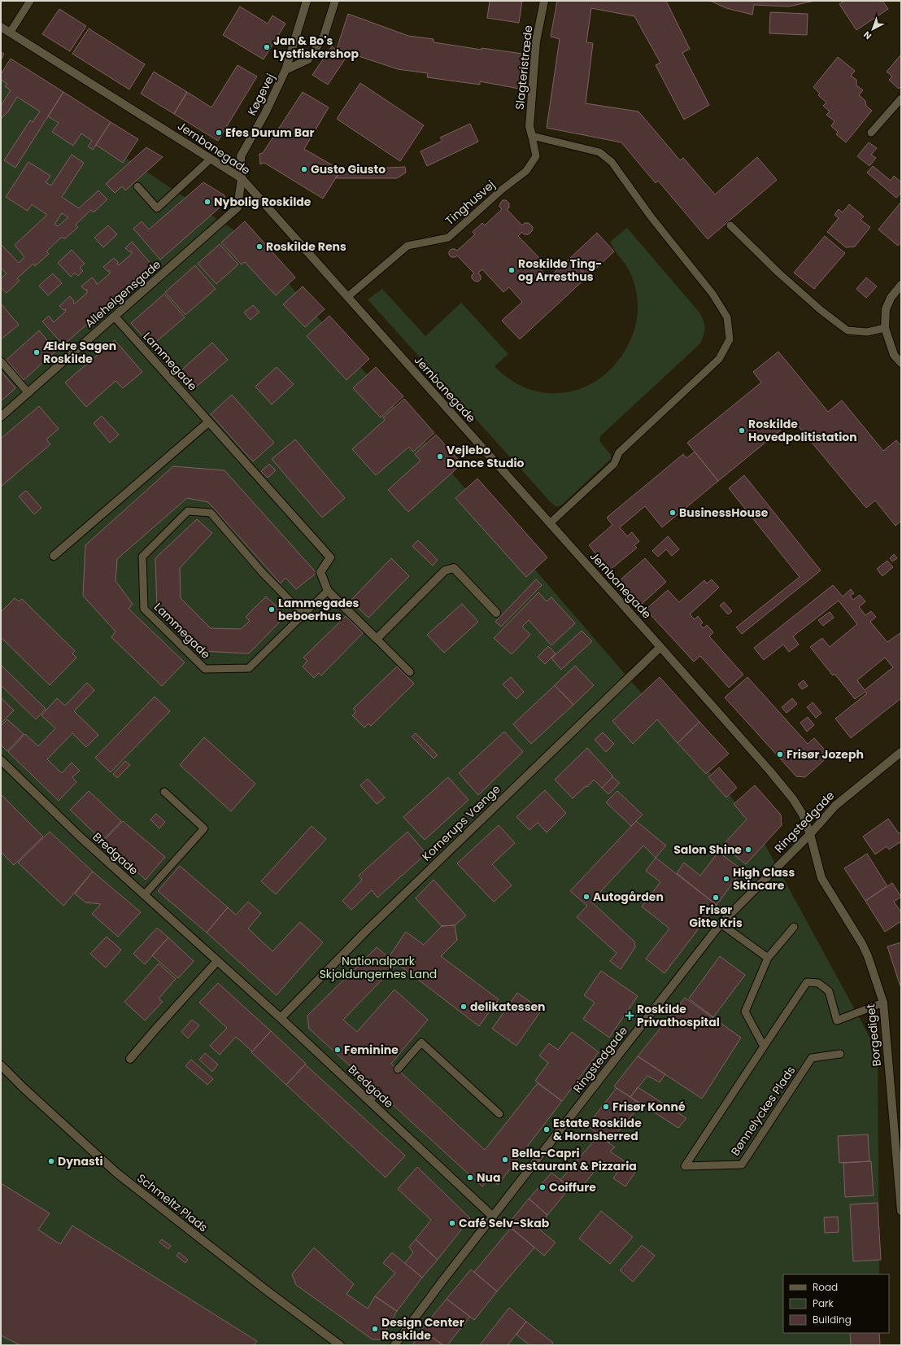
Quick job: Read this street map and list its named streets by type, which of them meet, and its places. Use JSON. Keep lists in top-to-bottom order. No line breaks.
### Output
{"streets":{"street":["Slagteristræde","Køgevej","Jernbanegade","Allehelgensgade","Lammegade","Ringstedgade","Kornerups Vænge","Bredgade","Borgediget","Schmeltz Plads"],"lane":["Tinghusvej","Bønnelyckes Plads"]},"crossings":[["Slagteristræde","Tinghusvej"],["Køgevej","Jernbanegade"],["Køgevej","Allehelgensgade"],["Jernbanegade","Tinghusvej"],["Jernbanegade","Allehelgensgade"],["Jernbanegade","Ringstedgade"],["Jernbanegade","Kornerups Vænge"],["Jernbanegade","Borgediget"],["Allehelgensgade","Lammegade"],["Ringstedgade","Bredgade"],["Ringstedgade","Borgediget"],["Kornerups Vænge","Bredgade"],["Borgediget","Bønnelyckes Plads"]],"parks":["Nationalpark Skjoldungernes Land"],"places":{"other":["Jan & Bo's Lystfiskershop","Efes Durum Bar","Gusto Giusto","Nybolig Roskilde","Roskilde Rens","Roskilde Ting- og Arresthus","Ældre Sagen Roskilde","Roskilde Hovedpolitistation","Vejlebo Dance Studio","BusinessHouse","Lammegades beboerhus","Frisør Jozeph","Salon Shine","High Class Skincare","Autogården","Frisør Gitte Kris","delikatessen","Feminine","Frisør Konné","Estate Roskilde & Hornsherred","Bella-Capri Restaurant & Pizzaria","Dynasti","Nua","Coiffure","Café Selv-Skab","Design Center Roskilde"],"health":["Roskilde Privathospital"]},"legend":["Road","Park","Building"],"north":"bottom left"}
